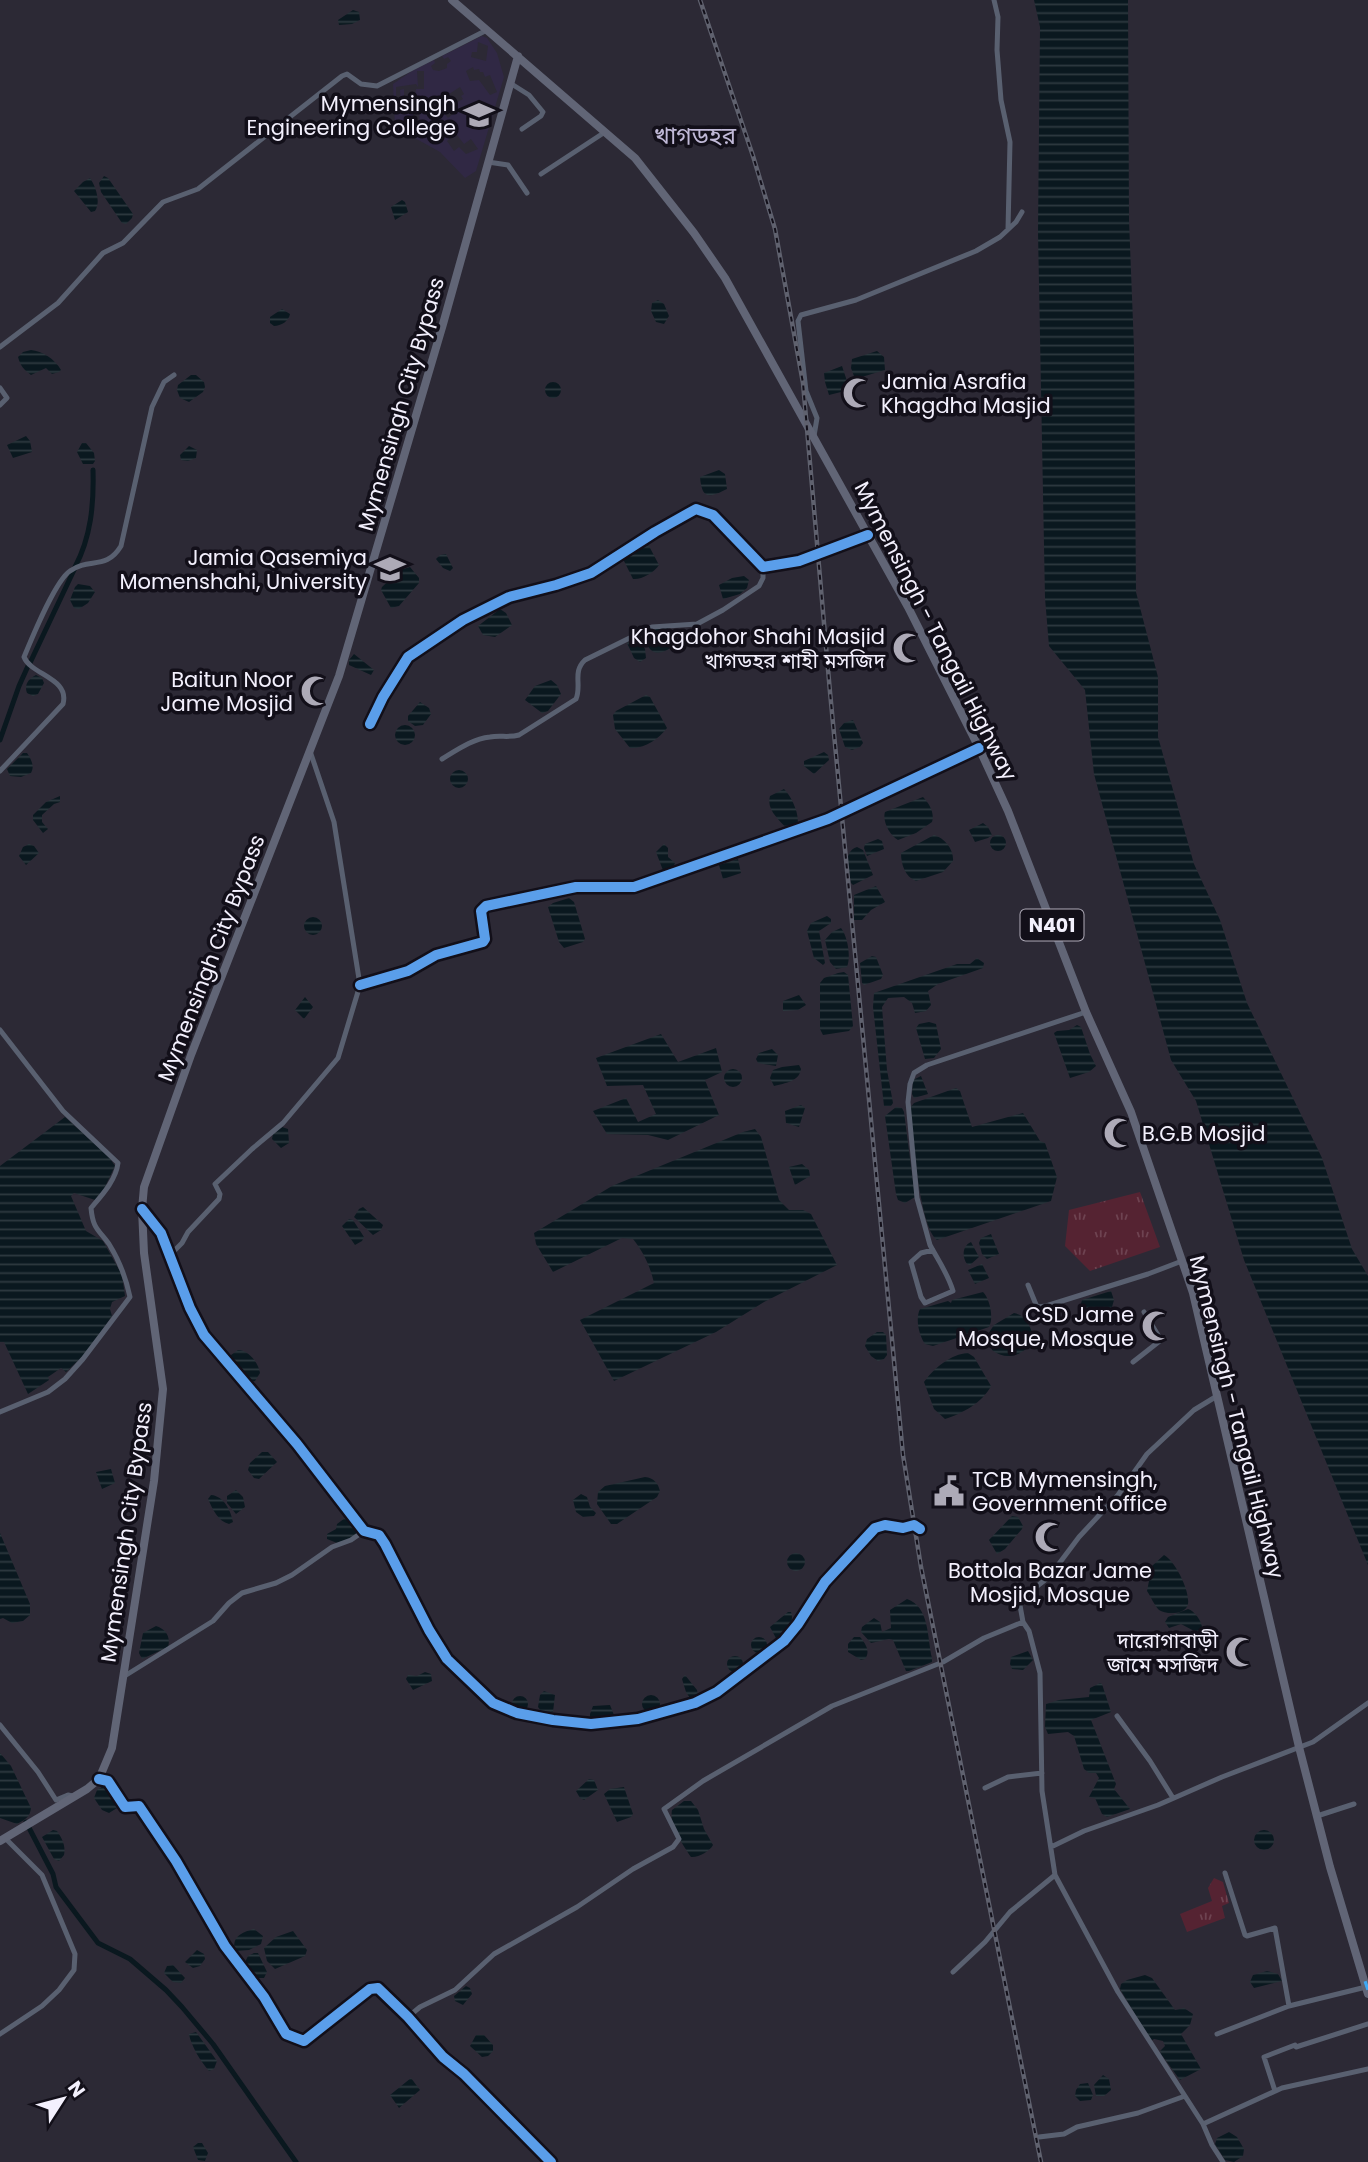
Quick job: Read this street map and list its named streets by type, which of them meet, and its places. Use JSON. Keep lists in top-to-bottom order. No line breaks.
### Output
{"streets":{"highway":["Mymensingh City Bypass","Mymensingh - Tangail Highway","N401"]},"crossings":[["Mymensingh City Bypass","Mymensingh - Tangail Highway"]],"districts":["খাগডহর"],"places":{"school or university":["Mymensingh Engineering College","Jamia Qasemiya Momenshahi, University"],"mosque":["Jamia Asrafia Khagdha Masjid","Khagdohor Shahi Masjid খাগডহর শাহী মসজিদ","Baitun Noor Jame Mosjid","B.G.B Mosjid","CSD Jame Mosque, Mosque","Bottola Bazar Jame Mosjid, Mosque","দারোগাবাড়ী জামে মসজিদ"],"public building":["TCB Mymensingh, Government office"]},"north":"top right"}
